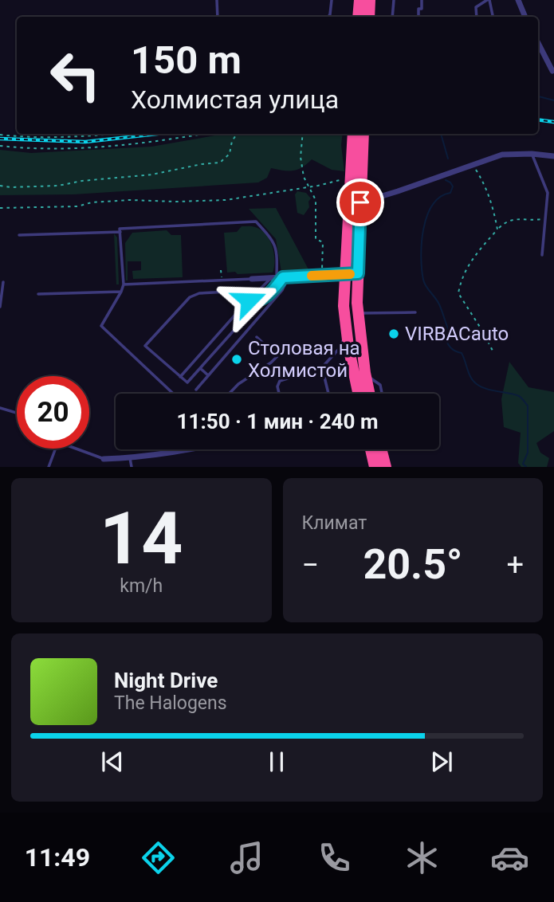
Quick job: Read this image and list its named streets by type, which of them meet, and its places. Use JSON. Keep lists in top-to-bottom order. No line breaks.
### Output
{"places":["VIRBACauto","Столовая на Холмистой"],"page":{"turn":["150 m","Холмистая улица"],"limit":"20","trip":"11:50 · 1 мин · 240 m","tile":[["14","km/h"],"Климат"],"heat":["−","20.5°","+"],"song":["Night Drive","The Halogens"],"tabs":"11:49"}}
